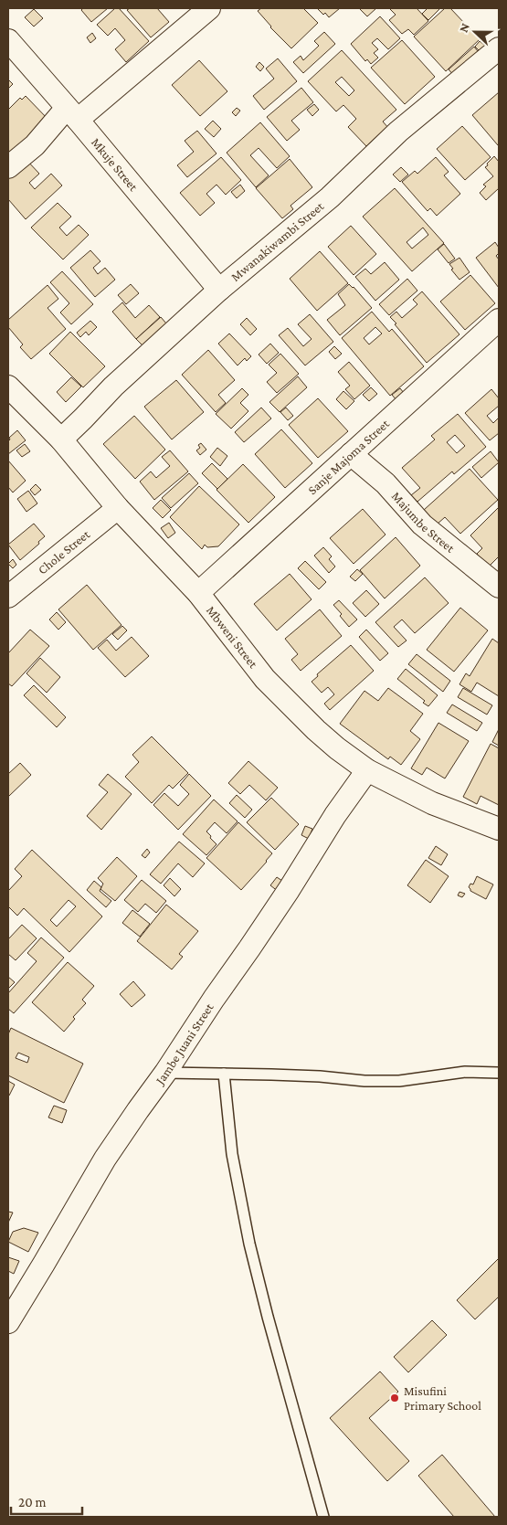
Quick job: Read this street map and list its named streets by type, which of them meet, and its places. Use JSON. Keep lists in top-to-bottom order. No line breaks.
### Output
{"streets":{"street":["Mkuje Street","Mwanakiwambi Street","Sanje Majoma Street","Majumbe Street","Chole Street","Mbweni Street","Jambe Juani Street"]},"crossings":[["Mkuje Street","Mwanakiwambi Street"],["Mwanakiwambi Street","Mbweni Street"],["Sanje Majoma Street","Majumbe Street"],["Sanje Majoma Street","Mbweni Street"],["Chole Street","Mbweni Street"],["Mbweni Street","Jambe Juani Street"]],"places":["Misufini Primary School"],"scale_bar":"20 m","north":"left"}
